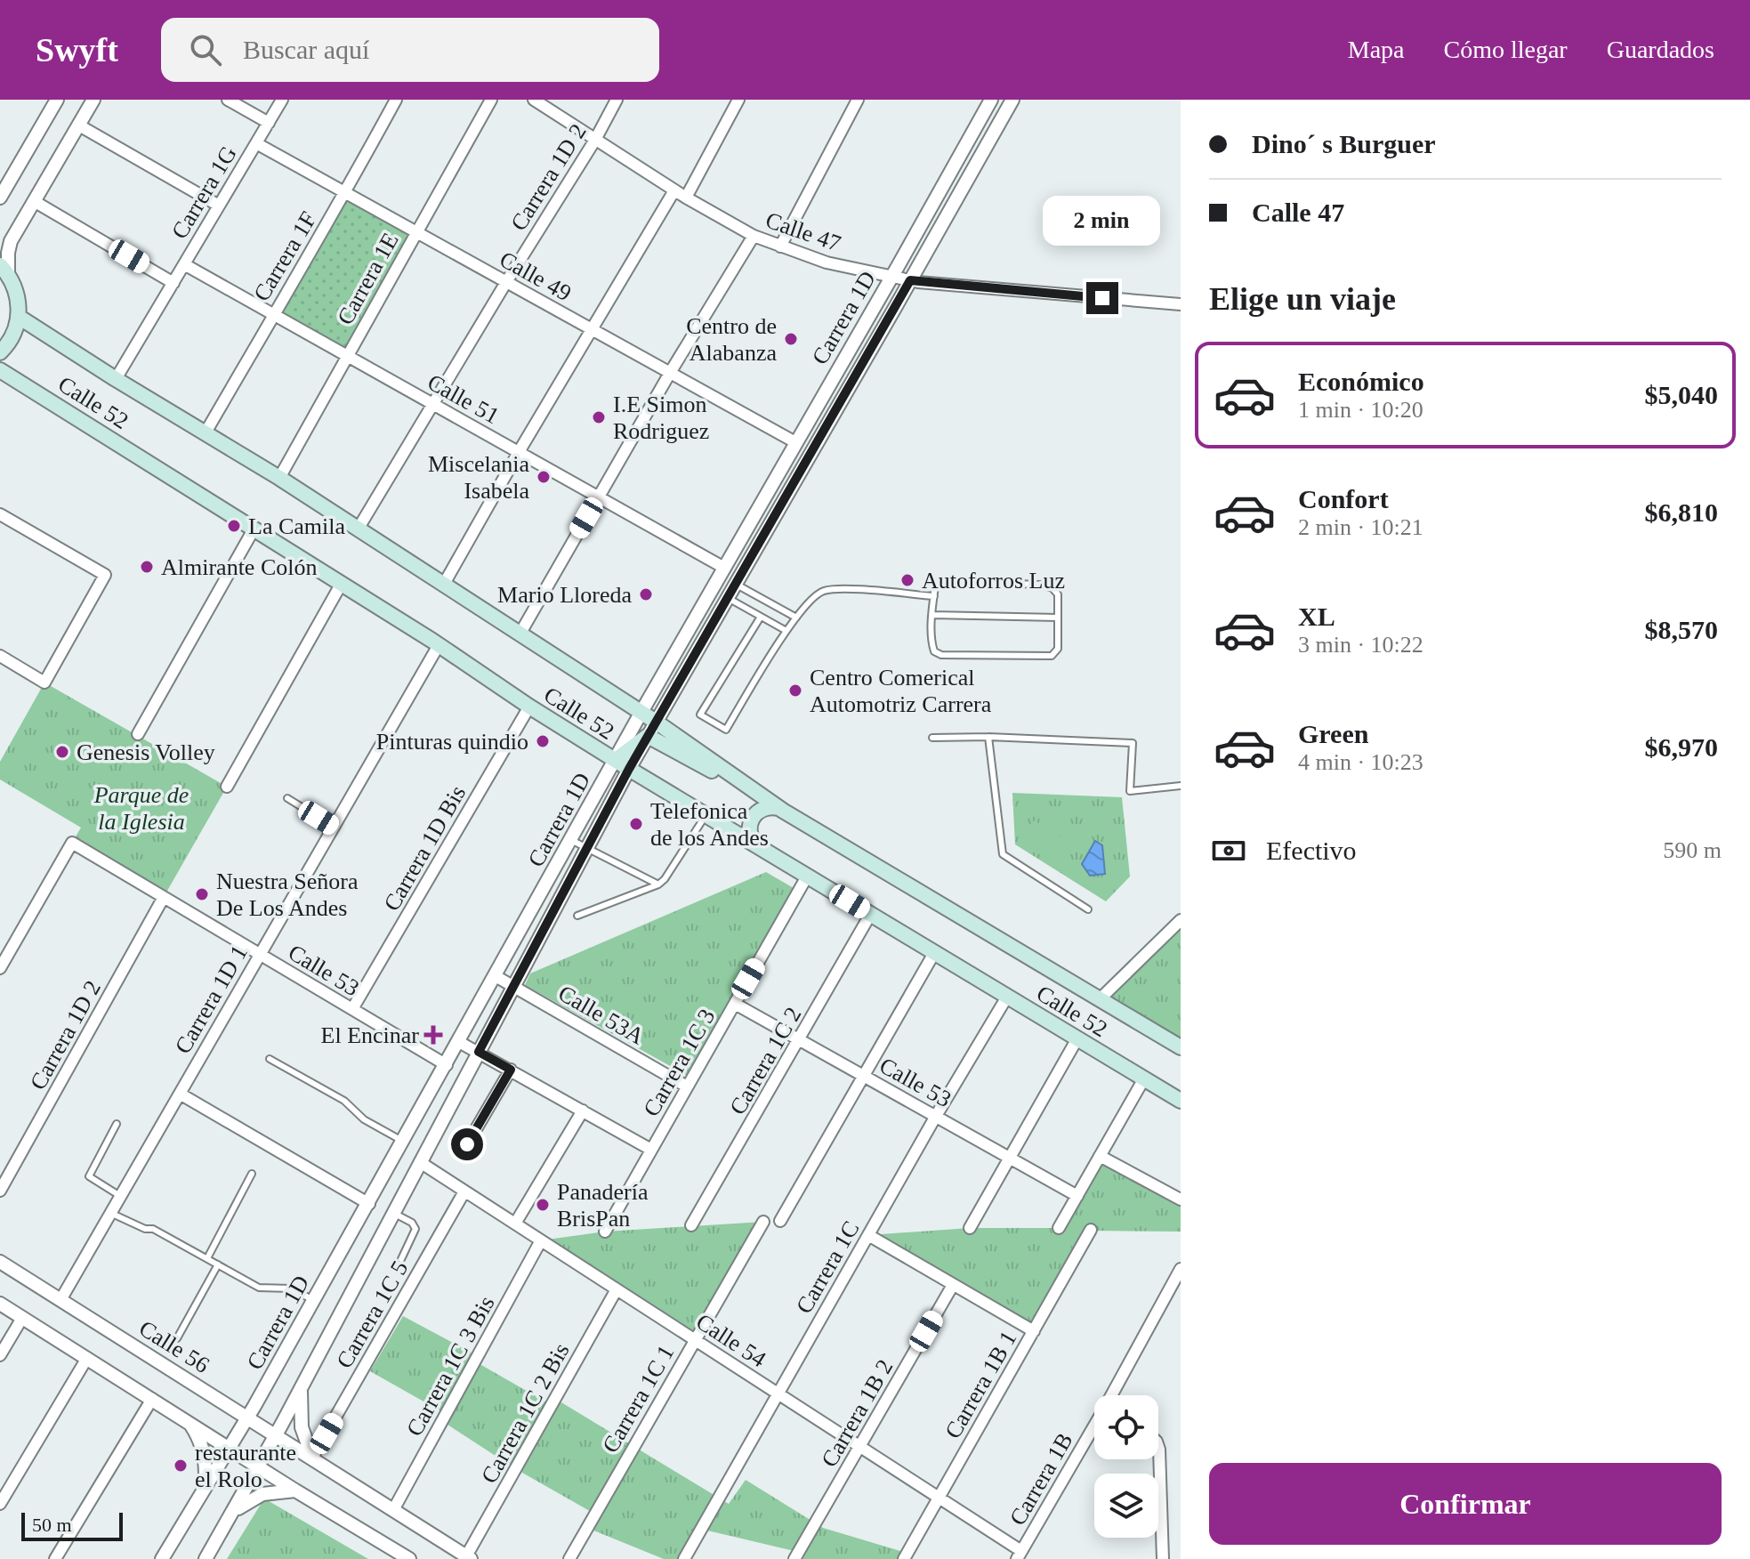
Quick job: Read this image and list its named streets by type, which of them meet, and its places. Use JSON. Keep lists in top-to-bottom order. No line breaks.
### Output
{"streets":{"main road":["Calle 52"],"street":["Carrera 1D 2","Carrera 1G","Calle 47","Carrera 1F","Calle 49","Carrera 1E","Carrera 1D","Calle 51","Carrera 1D Bis","Calle 53","Carrera 1D 1","Calle 53A","Carrera 1C 2","Carrera 1C 3","Carrera 1C","Carrera 1C 5","Calle 54","Calle 56","Carrera 1C 3 Bis","Carrera 1B 1","Carrera 1C 1","Carrera 1C 2 Bis","Carrera 1B 2","Carrera 1B"]},"crossings":[["Carrera 1D 2","Calle 47"],["Carrera 1D 2","Calle 49"],["Carrera 1D 2","Calle 51"],["Carrera 1D 2","Calle 52"],["Carrera 1D 2","Calle 53"],["Carrera 1G","Calle 49"],["Carrera 1G","Calle 51"],["Carrera 1G","Calle 52"],["Calle 47","Carrera 1D"],["Carrera 1F","Calle 49"],["Carrera 1F","Calle 51"],["Carrera 1F","Calle 52"],["Calle 49","Carrera 1E"],["Calle 49","Carrera 1D"],["Carrera 1E","Calle 51"],["Carrera 1E","Calle 52"],["Carrera 1D","Calle 51"],["Carrera 1D","Calle 52"],["Carrera 1D","Calle 53"],["Carrera 1D","Calle 53A"],["Carrera 1D","Calle 54"],["Carrera 1D","Calle 56"],["Calle 52","Carrera 1D Bis"],["Calle 52","Carrera 1D 1"],["Calle 52","Carrera 1C 2"],["Calle 52","Carrera 1C 3"],["Calle 52","Carrera 1C"],["Carrera 1D Bis","Calle 53"],["Calle 53","Carrera 1D 1"],["Calle 53","Carrera 1C 2"],["Calle 53","Carrera 1C 3"],["Calle 53","Carrera 1C"],["Carrera 1D 1","Calle 56"],["Calle 53A","Carrera 1C 3"],["Carrera 1C","Calle 54"],["Carrera 1C 5","Calle 54"],["Carrera 1C 5","Calle 56"],["Calle 54","Carrera 1C 3 Bis"],["Calle 54","Carrera 1B 1"],["Calle 54","Carrera 1C 1"],["Calle 54","Carrera 1C 2 Bis"],["Calle 54","Carrera 1B 2"],["Calle 54","Carrera 1B"],["Calle 56","Carrera 1C 3 Bis"],["Calle 56","Carrera 1C 2 Bis"]],"parks":["Parque de la Iglesia"],"places":{"other":["Centro de Alabanza","I.E Simon Rodriguez","Miscelania Isabela","La Camila","Almirante Colón","Autoforros Luz","Mario Lloreda","Centro Comerical Automotriz Carrera","Pinturas quindio","Genesis Volley","Telefonica de los Andes","Nuestra Señora De Los Andes","Panadería BrisPan","restaurante el Rolo"],"health":["El Encinar"]},"scale_bar":"50 m","page":{"header":"Swyft","search":"Buscar aquí","nav":["Mapa","Cómo llegar","Guardados"],"banner":["Dino´ s Burguer","Calle 47"],"bubble":"2 min","heading":"Elige un viaje","list":[{"name":"Económico","note":"1 min · 10:20","value":"$5,040"},{"name":"Confort","note":"2 min · 10:21","value":"$6,810"},{"name":"XL","note":"3 min · 10:22","value":"$8,570"},{"name":"Green","note":"4 min · 10:23","value":"$6,970"}],"pay":["Efectivo","590 m"],"buttons":"Confirmar","scale":"50 m"}}
